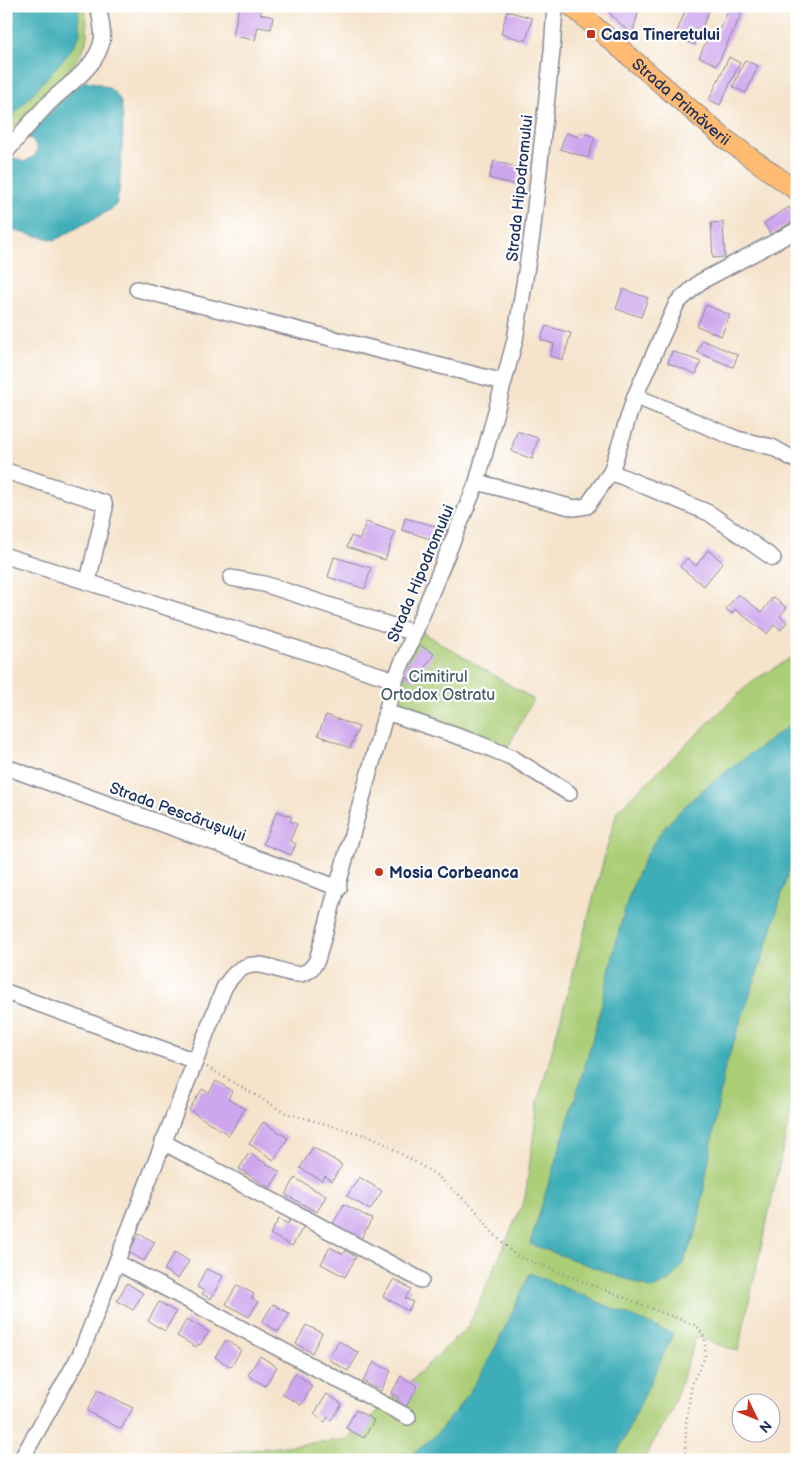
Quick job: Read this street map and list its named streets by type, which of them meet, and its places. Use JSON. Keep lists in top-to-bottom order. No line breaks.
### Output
{"streets":{"main road":["Strada Primăverii"],"street":["Strada Hipodromului","Strada Pescărușului"]},"crossings":[["Strada Hipodromului","Strada Pescărușului"]],"parks":["Cimitirul Ortodox Ostratu"],"places":{"transit":["Casa Tineretului"],"other":["Mosia Corbeanca"]},"north":"bottom right"}
